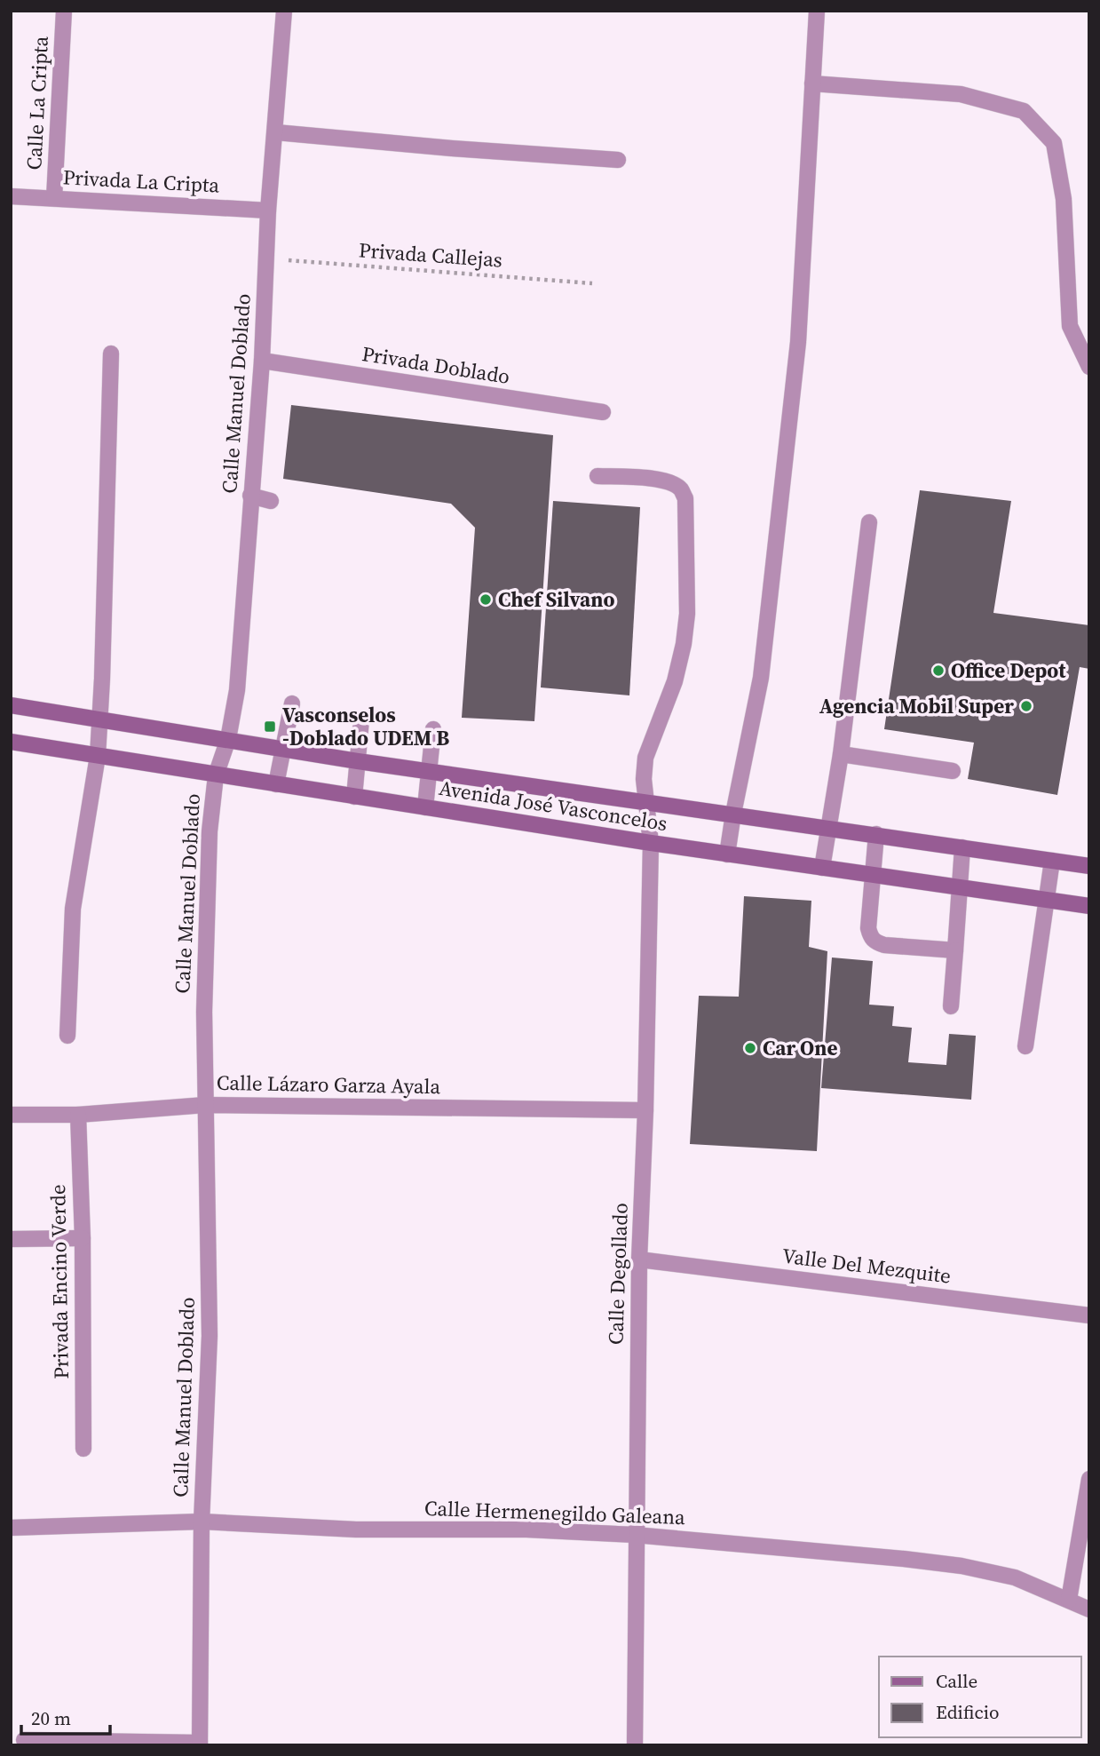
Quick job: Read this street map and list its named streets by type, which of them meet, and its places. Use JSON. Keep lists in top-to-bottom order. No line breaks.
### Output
{"streets":{"main road":["Avenida José Vasconcelos"],"street":["Calle La Cripta","Privada La Cripta","Privada Doblado","Calle Manuel Doblado","Calle Lázaro Garza Ayala","Valle Del Mezquite","Calle Degollado","Privada Encino Verde","Calle Hermenegildo Galeana"],"path":["Privada Callejas"]},"crossings":[["Calle La Cripta","Privada La Cripta"],["Privada La Cripta","Calle Manuel Doblado"],["Privada Callejas","Calle Manuel Doblado"],["Privada Doblado","Calle Manuel Doblado"],["Calle Manuel Doblado","Avenida José Vasconcelos"],["Calle Manuel Doblado","Calle Lázaro Garza Ayala"],["Calle Manuel Doblado","Calle Hermenegildo Galeana"],["Avenida José Vasconcelos","Calle Degollado"],["Calle Lázaro Garza Ayala","Calle Degollado"],["Calle Lázaro Garza Ayala","Privada Encino Verde"],["Valle Del Mezquite","Calle Degollado"],["Calle Degollado","Calle Hermenegildo Galeana"]],"places":{"other":["Chef Silvano","Office Depot","Agencia Mobil Super","Car One"],"transit":["Vasconselos -Doblado UDEM B"]},"legend":["Calle","Edificio"],"scale_bar":"20 m"}
